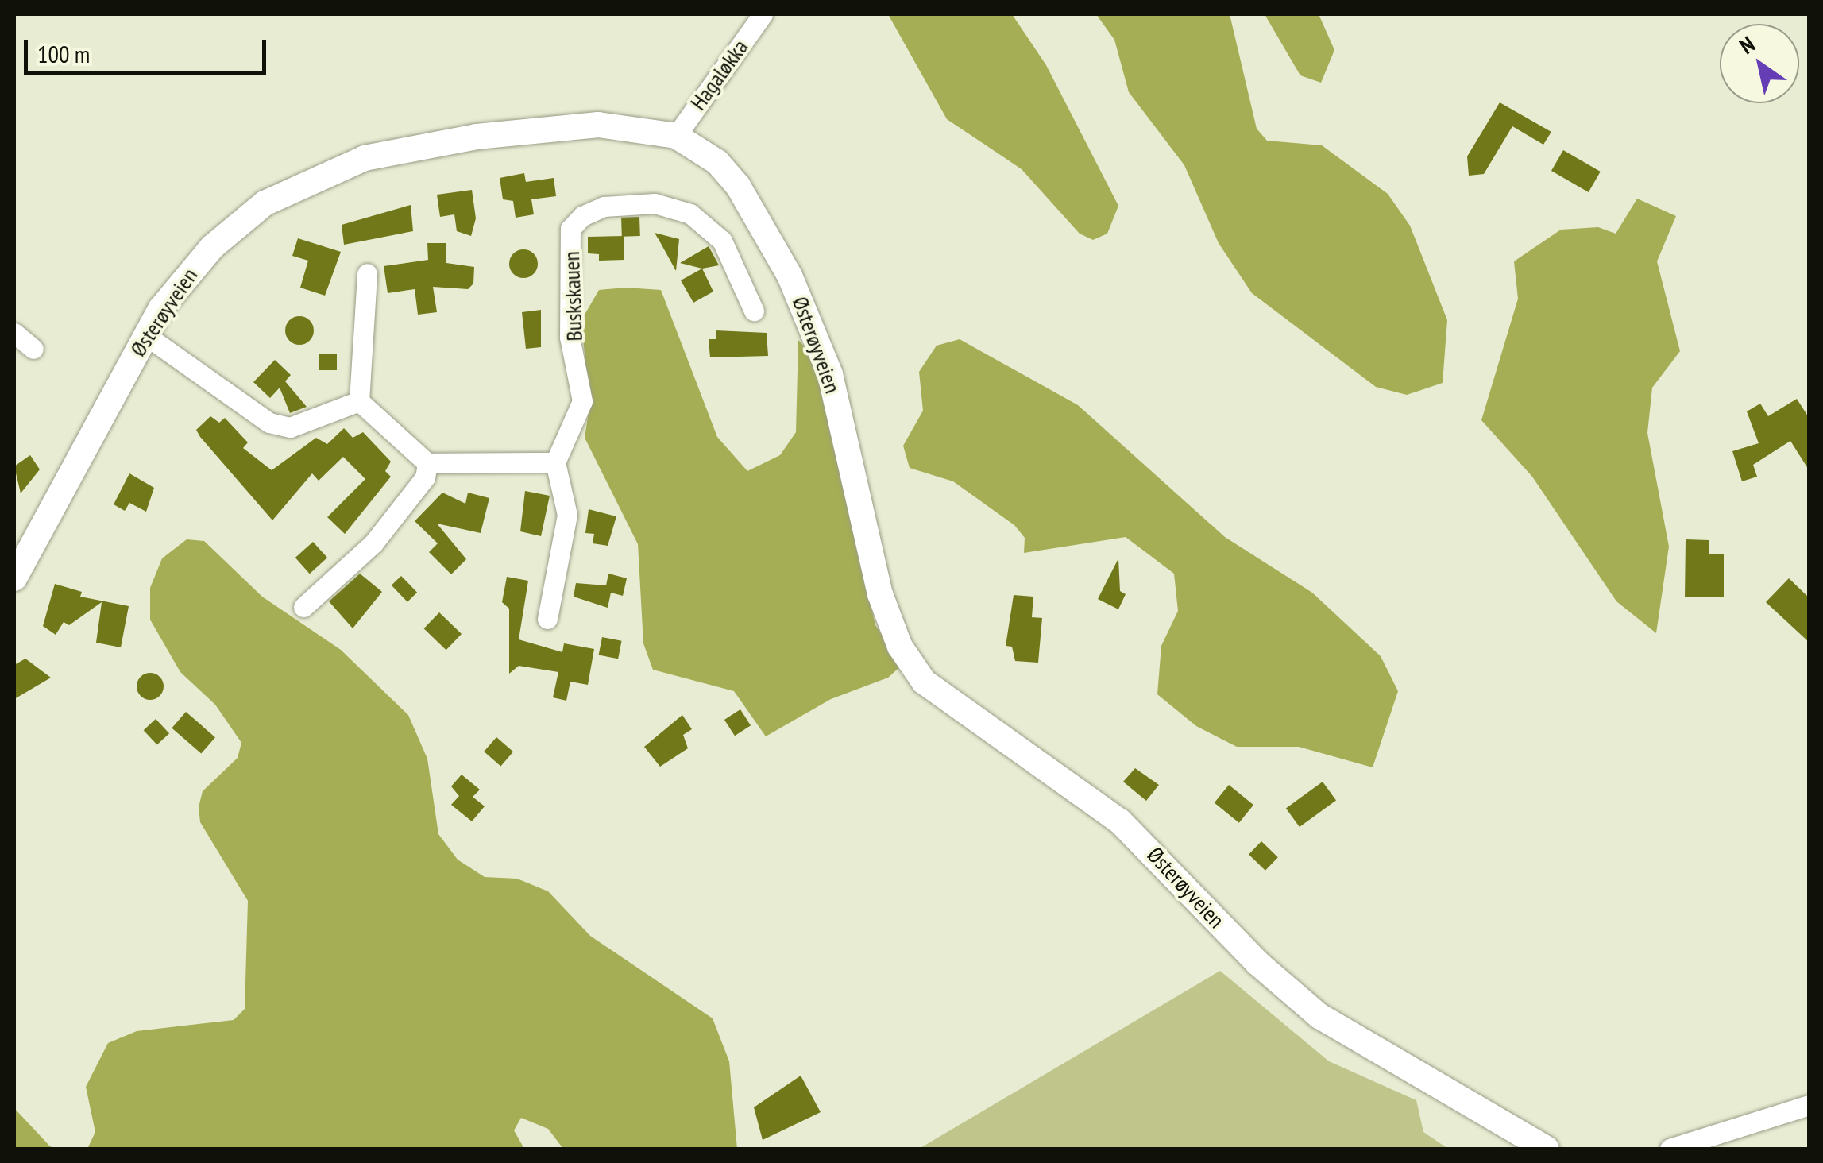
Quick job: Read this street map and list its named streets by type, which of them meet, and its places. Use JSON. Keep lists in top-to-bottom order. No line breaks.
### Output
{"streets":{"main road":["Østerøyveien"],"street":["Hagaløkka","Buskskauen"]},"crossings":[["Hagaløkka","Østerøyveien"]],"scale_bar":"100 m","north":"top left"}
